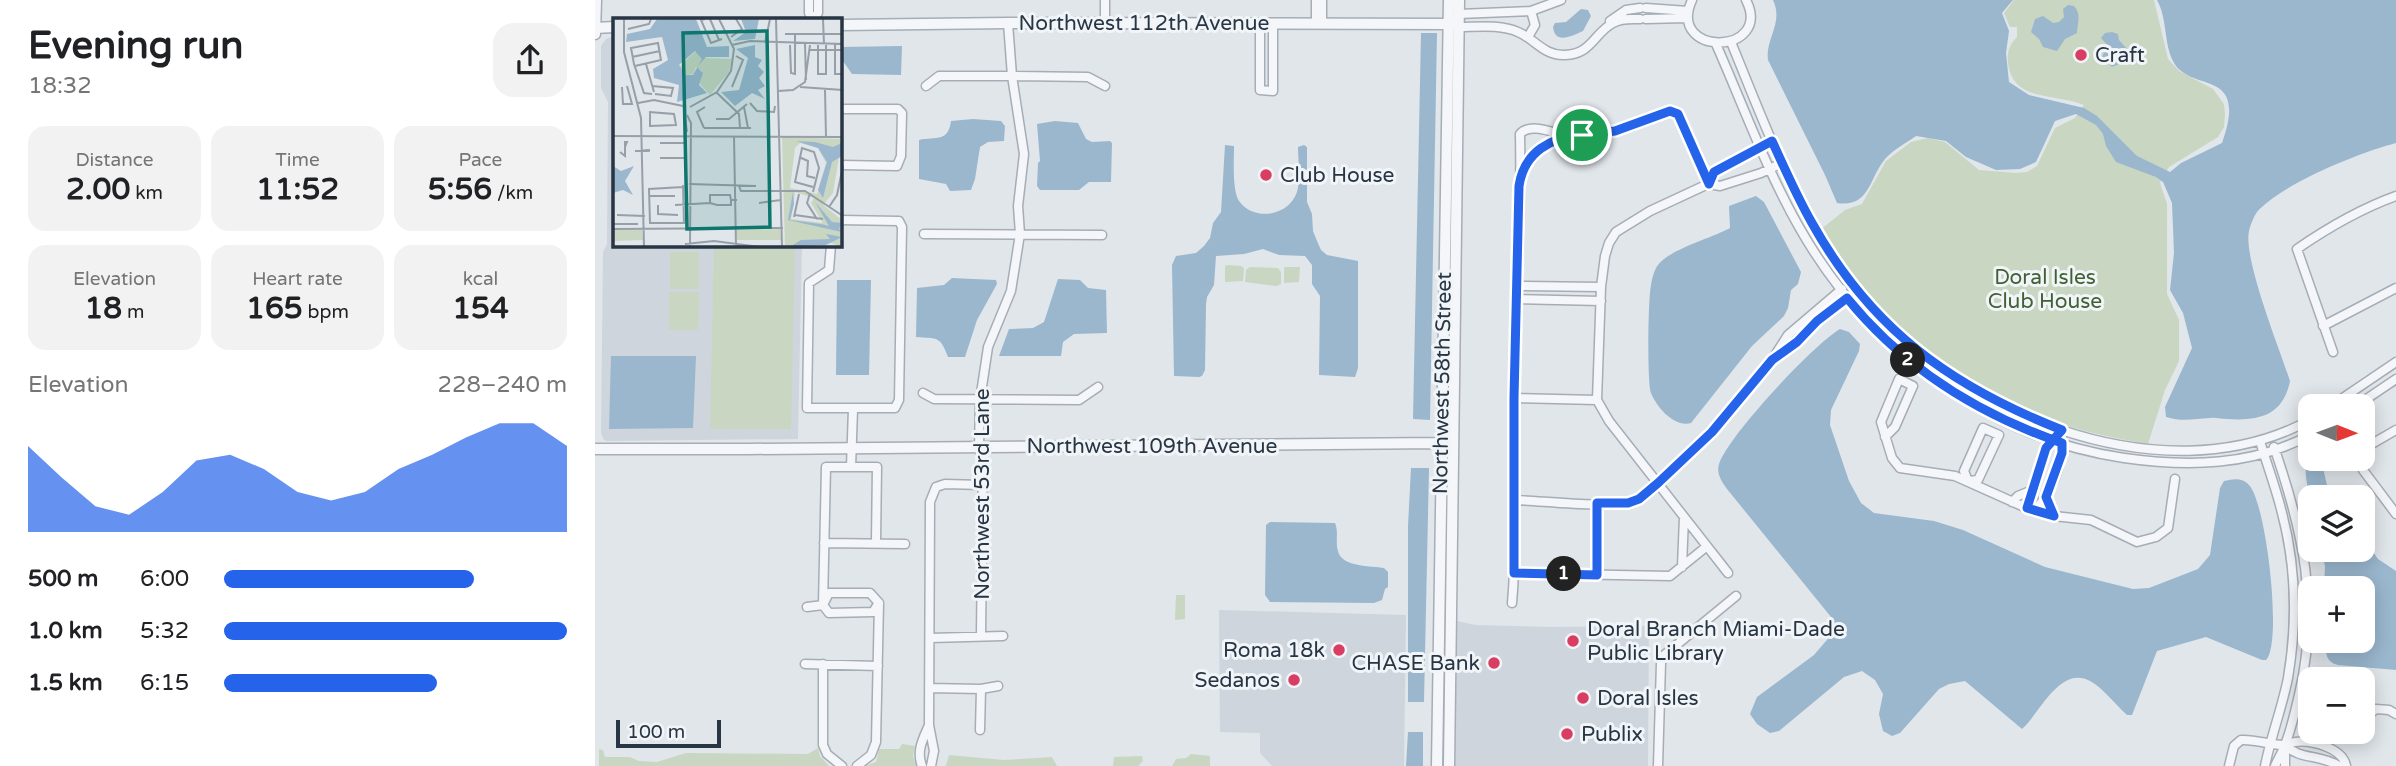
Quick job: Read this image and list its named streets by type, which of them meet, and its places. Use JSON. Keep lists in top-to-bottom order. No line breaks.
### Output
{"streets":{"street":["Northwest 112th Avenue","Northwest 58th Street","Northwest 109th Avenue","Northwest 53rd Lane"]},"crossings":[["Northwest 112th Avenue","Northwest 58th Street"],["Northwest 112th Avenue","Northwest 53rd Lane"],["Northwest 58th Street","Northwest 109th Avenue"],["Northwest 109th Avenue","Northwest 53rd Lane"]],"parks":["Doral Isles Club House"],"places":["Craft","Club House","Doral Branch Miami-Dade Public Library","Roma 18k","CHASE Bank","Sedanos","Doral Isles","Publix"],"scale_bar":"100 m","north":"right","page":{"heading":["Evening run","18:32"],"stats":[["Distance","2.00 km"],["Time","11:52"],["Pace","5:56 /km"],["Elevation","18 m"],["Heart rate","165 bpm"],["kcal","154"]],"pins":["2","1"],"chart":["Elevation","228–240 m"],"map_buttons":["+","−"],"list":[{"name":"500 m","note":"6:00"},{"name":"1.0 km","note":"5:32"},{"name":"1.5 km","note":"6:15"}],"scale":"100 m"}}
